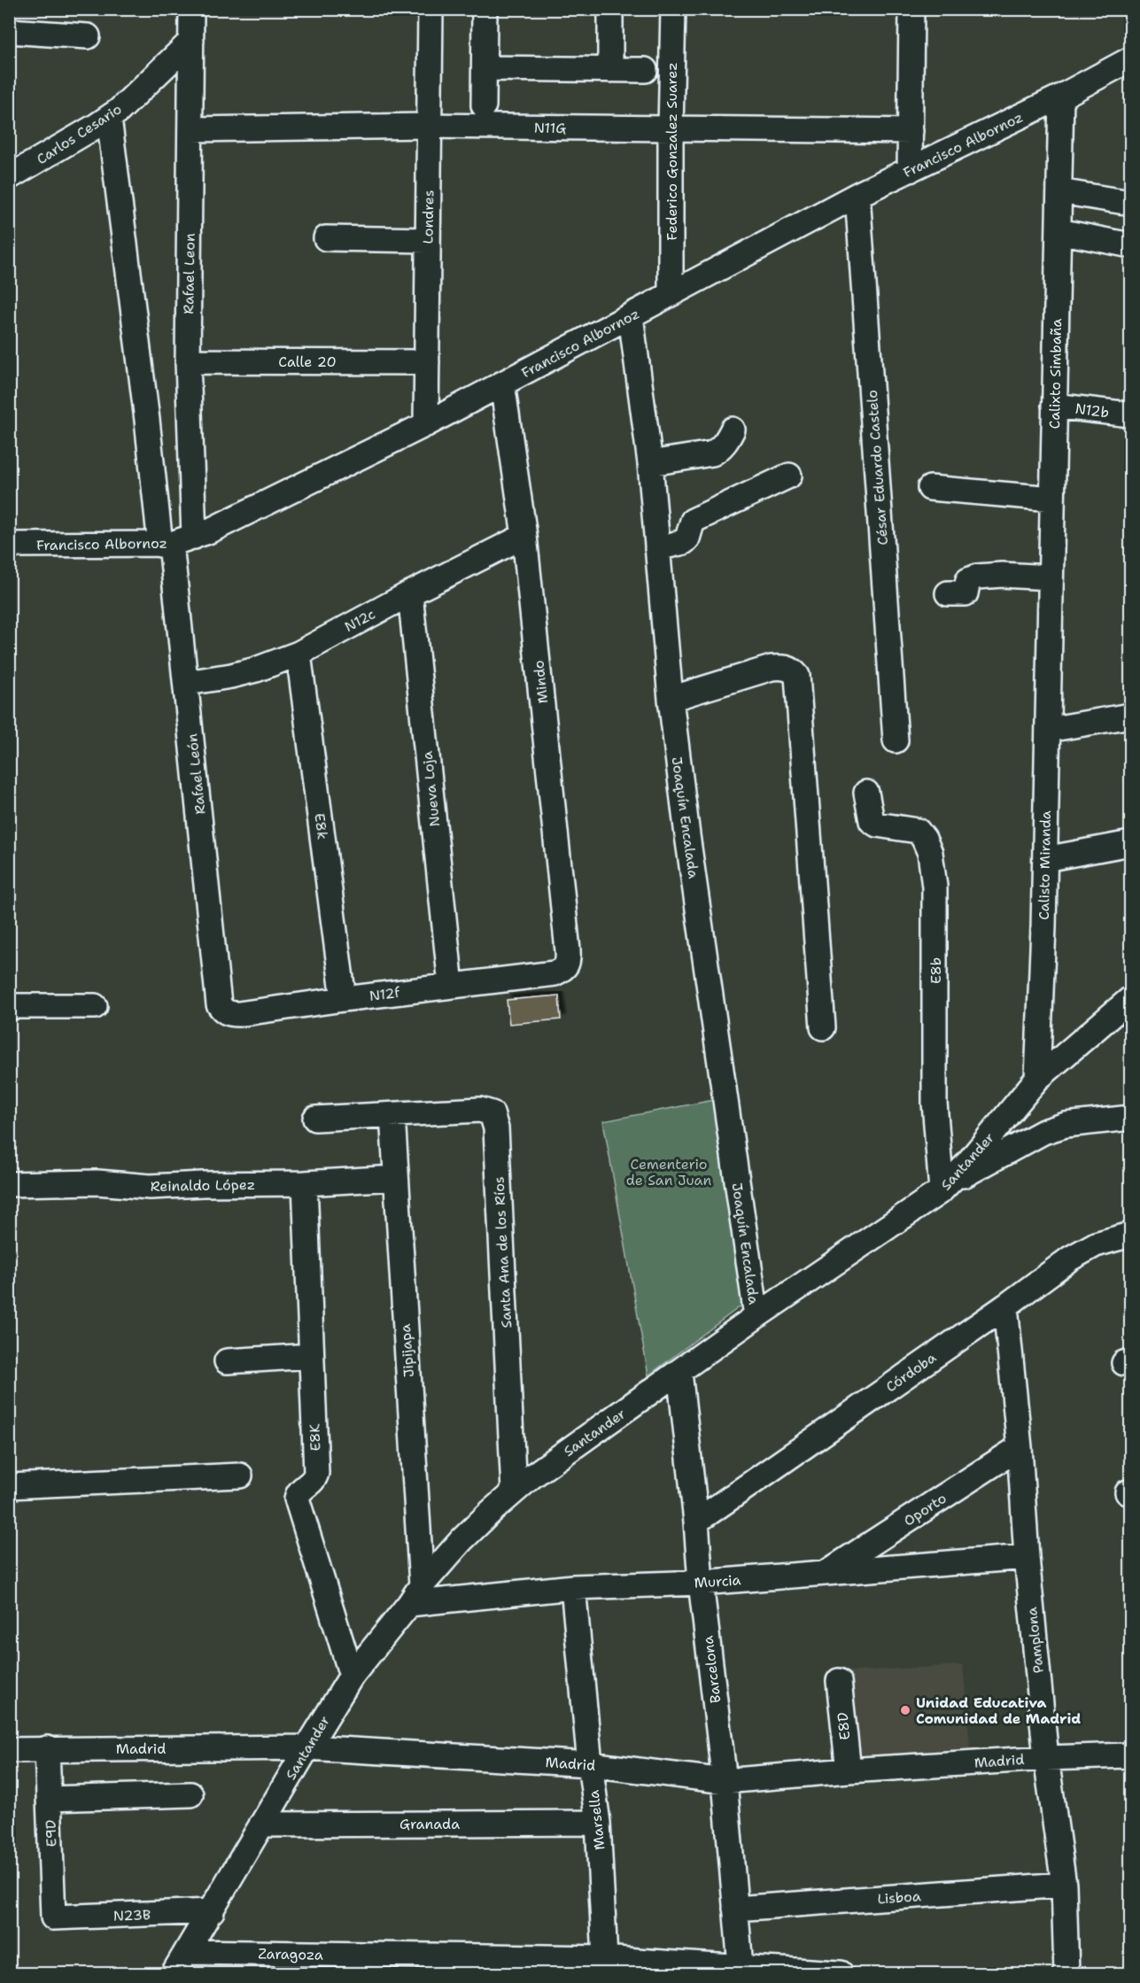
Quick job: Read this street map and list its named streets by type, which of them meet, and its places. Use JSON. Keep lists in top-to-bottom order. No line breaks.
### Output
{"streets":{"street":["N11G","Carlos Cesario","Francisco Albornoz","Federico Gonzalez Suarez","Londres","Rafael Leon","Calle 20","Calixto Simbaña","N12b","César Eduardo Castelo","N12c","Mindo","Rafael León","Nueva Loja","Joaquín Encalada","E8k","Calisto Miranda","E8b","N12f","Santander","Reinaldo López","Santa Ana de los Ríos","Jipijapa","Córdoba","E8K","Oporto","Murcia","Pamplona","Barcelona","E8D","Madrid","Marsella","Granada","E9D","Lisboa","N23B","Zaragoza"]},"crossings":[["N11G","Federico Gonzalez Suarez"],["N11G","Londres"],["N11G","Rafael Leon"],["Carlos Cesario","Rafael Leon"],["Carlos Cesario","Rafael León"],["Francisco Albornoz","Federico Gonzalez Suarez"],["Francisco Albornoz","Londres"],["Francisco Albornoz","Rafael Leon"],["Francisco Albornoz","Calixto Simbaña"],["Francisco Albornoz","César Eduardo Castelo"],["Francisco Albornoz","Mindo"],["Francisco Albornoz","Rafael León"],["Francisco Albornoz","Joaquín Encalada"],["Londres","Calle 20"],["Rafael Leon","Calle 20"],["Calixto Simbaña","N12b"],["Calixto Simbaña","Calisto Miranda"],["N12c","Mindo"],["N12c","Rafael León"],["N12c","Nueva Loja"],["N12c","E8k"],["Mindo","N12f"],["Rafael León","N12f"],["Nueva Loja","N12f"],["Joaquín Encalada","Santander"],["E8k","N12f"],["Calisto Miranda","Santander"],["E8b","Santander"],["Santander","Santa Ana de los Ríos"],["Santander","Jipijapa"],["Santander","E8K"],["Santander","Murcia"],["Santander","Barcelona"],["Santander","Madrid"],["Santander","Granada"],["Santander","N23B"],["Santander","Zaragoza"],["Reinaldo López","Jipijapa"],["Reinaldo López","E8K"],["Santa Ana de los Ríos","Jipijapa"],["Jipijapa","Murcia"],["Córdoba","Pamplona"],["Córdoba","Barcelona"],["Oporto","Murcia"],["Oporto","Pamplona"],["Murcia","Pamplona"],["Murcia","Barcelona"],["Murcia","Marsella"],["Pamplona","Madrid"],["Pamplona","Lisboa"],["Barcelona","Madrid"],["Barcelona","Lisboa"],["Barcelona","Zaragoza"],["E8D","Madrid"],["Madrid","Marsella"],["Madrid","E9D"],["Marsella","Granada"],["Marsella","Zaragoza"],["E9D","N23B"]],"parks":["Cementerio de San Juan"],"places":["Unidad Educativa Comunidad de Madrid"]}
